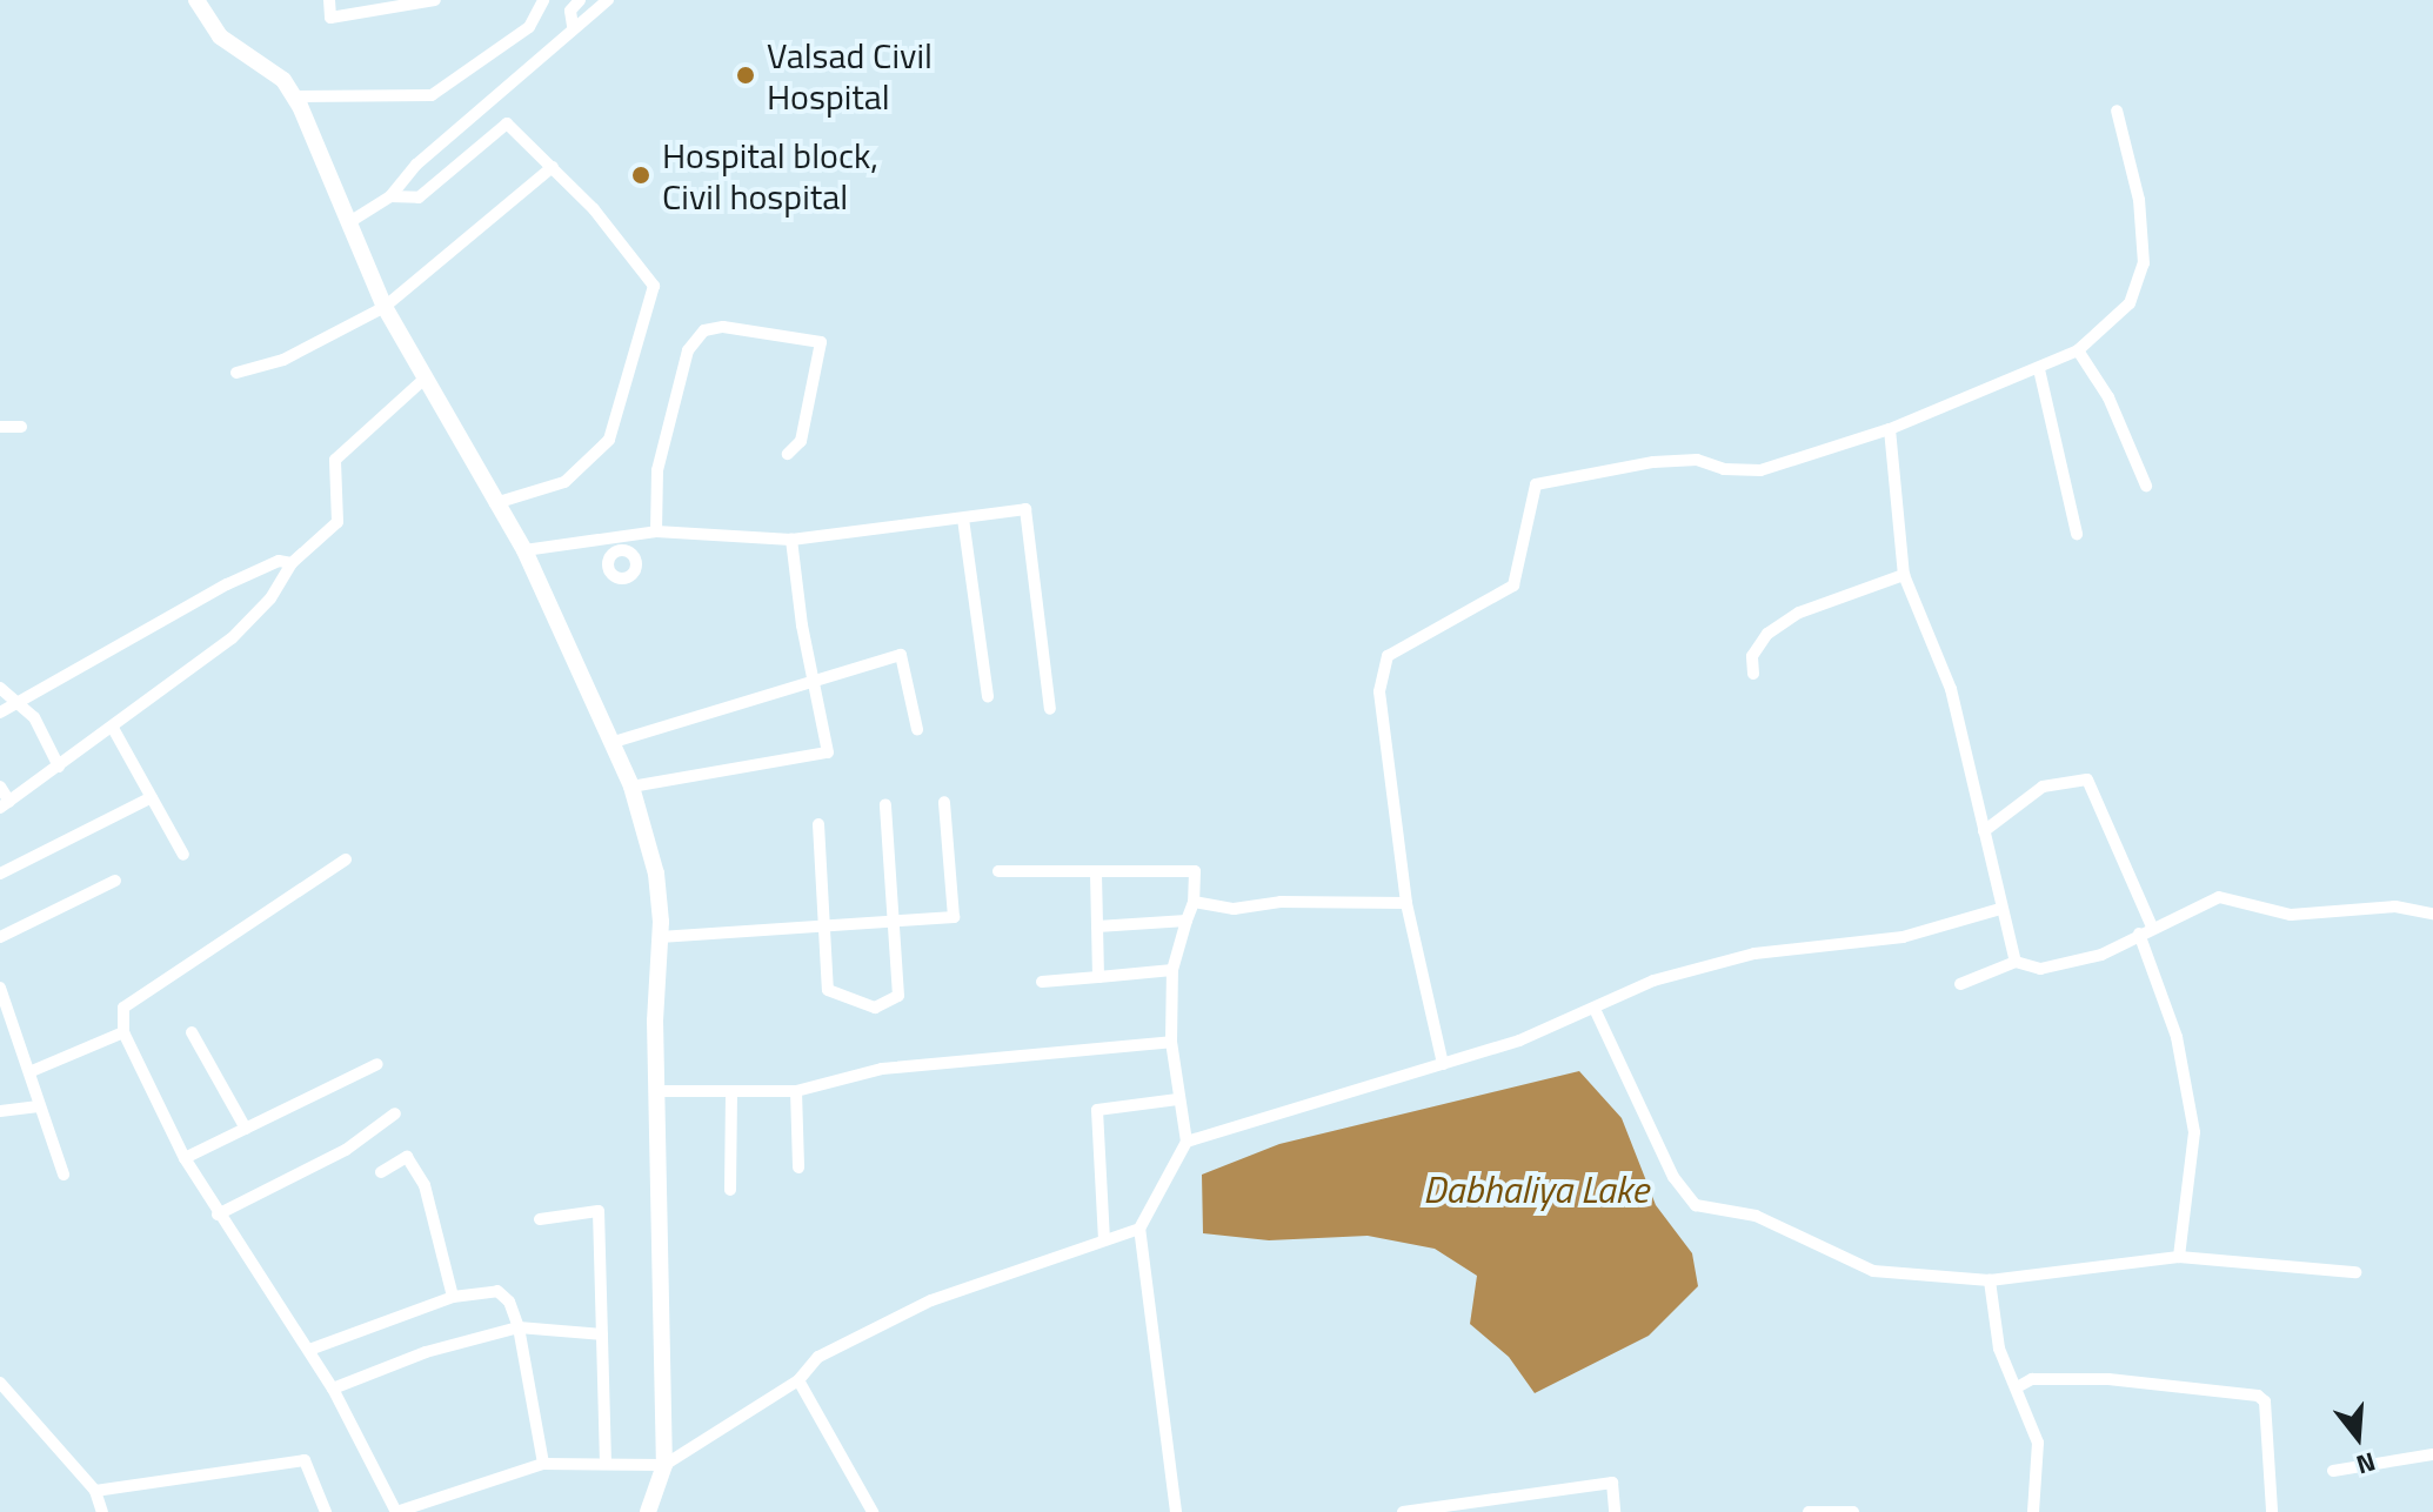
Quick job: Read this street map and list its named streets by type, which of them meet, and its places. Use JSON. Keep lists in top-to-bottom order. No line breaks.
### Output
{"water":["Dabhaliya Lake"],"places":["Valsad Civil Hospital","Hospital block, Civil hospital"],"north":"bottom"}
